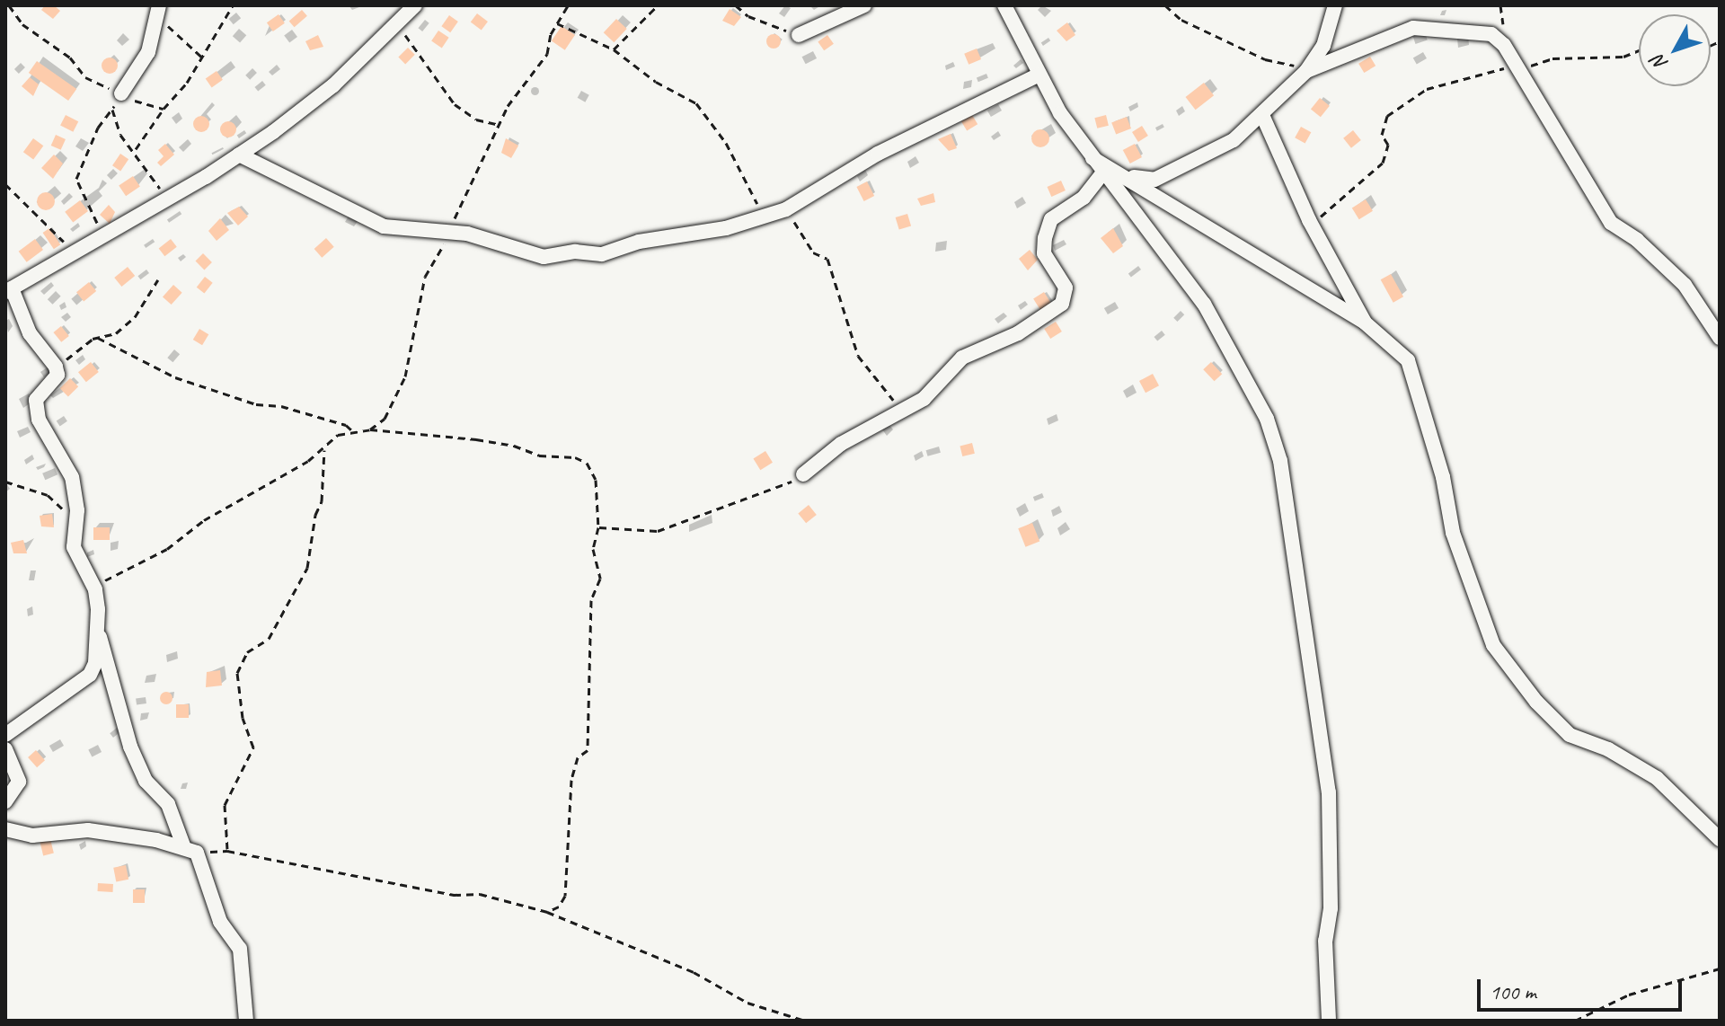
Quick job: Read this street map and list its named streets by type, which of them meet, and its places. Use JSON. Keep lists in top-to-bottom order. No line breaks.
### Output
{"scale_bar":"100 m","north":"bottom left"}
